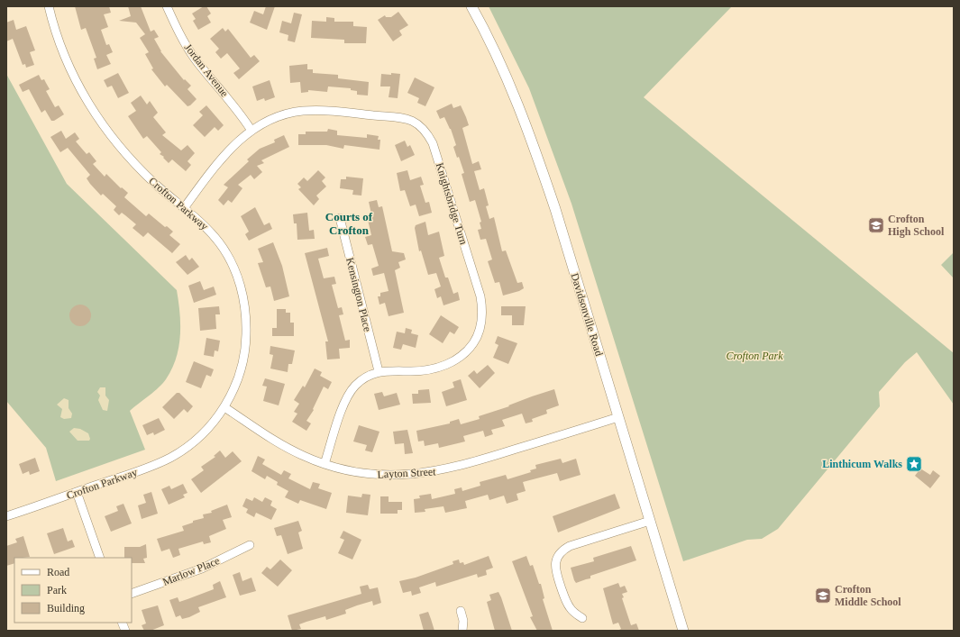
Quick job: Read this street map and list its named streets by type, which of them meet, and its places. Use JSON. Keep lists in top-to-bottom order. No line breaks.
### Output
{"streets":{"main road":["Davidsonville Road"],"street":["Jordan Avenue","Crofton Parkway","Knightsbridge Turn","Kensington Place","Layton Street","Marlow Place"]},"crossings":[["Jordan Avenue","Knightsbridge Turn"],["Crofton Parkway","Knightsbridge Turn"],["Crofton Parkway","Layton Street"],["Knightsbridge Turn","Kensington Place"],["Knightsbridge Turn","Layton Street"],["Davidsonville Road","Layton Street"]],"districts":["Courts of Crofton"],"parks":["Crofton Park"],"places":{"school or university":["Crofton High School","Crofton Middle School"],"place":["Linthicum Walks"]},"legend":["Road","Park","Building"]}
